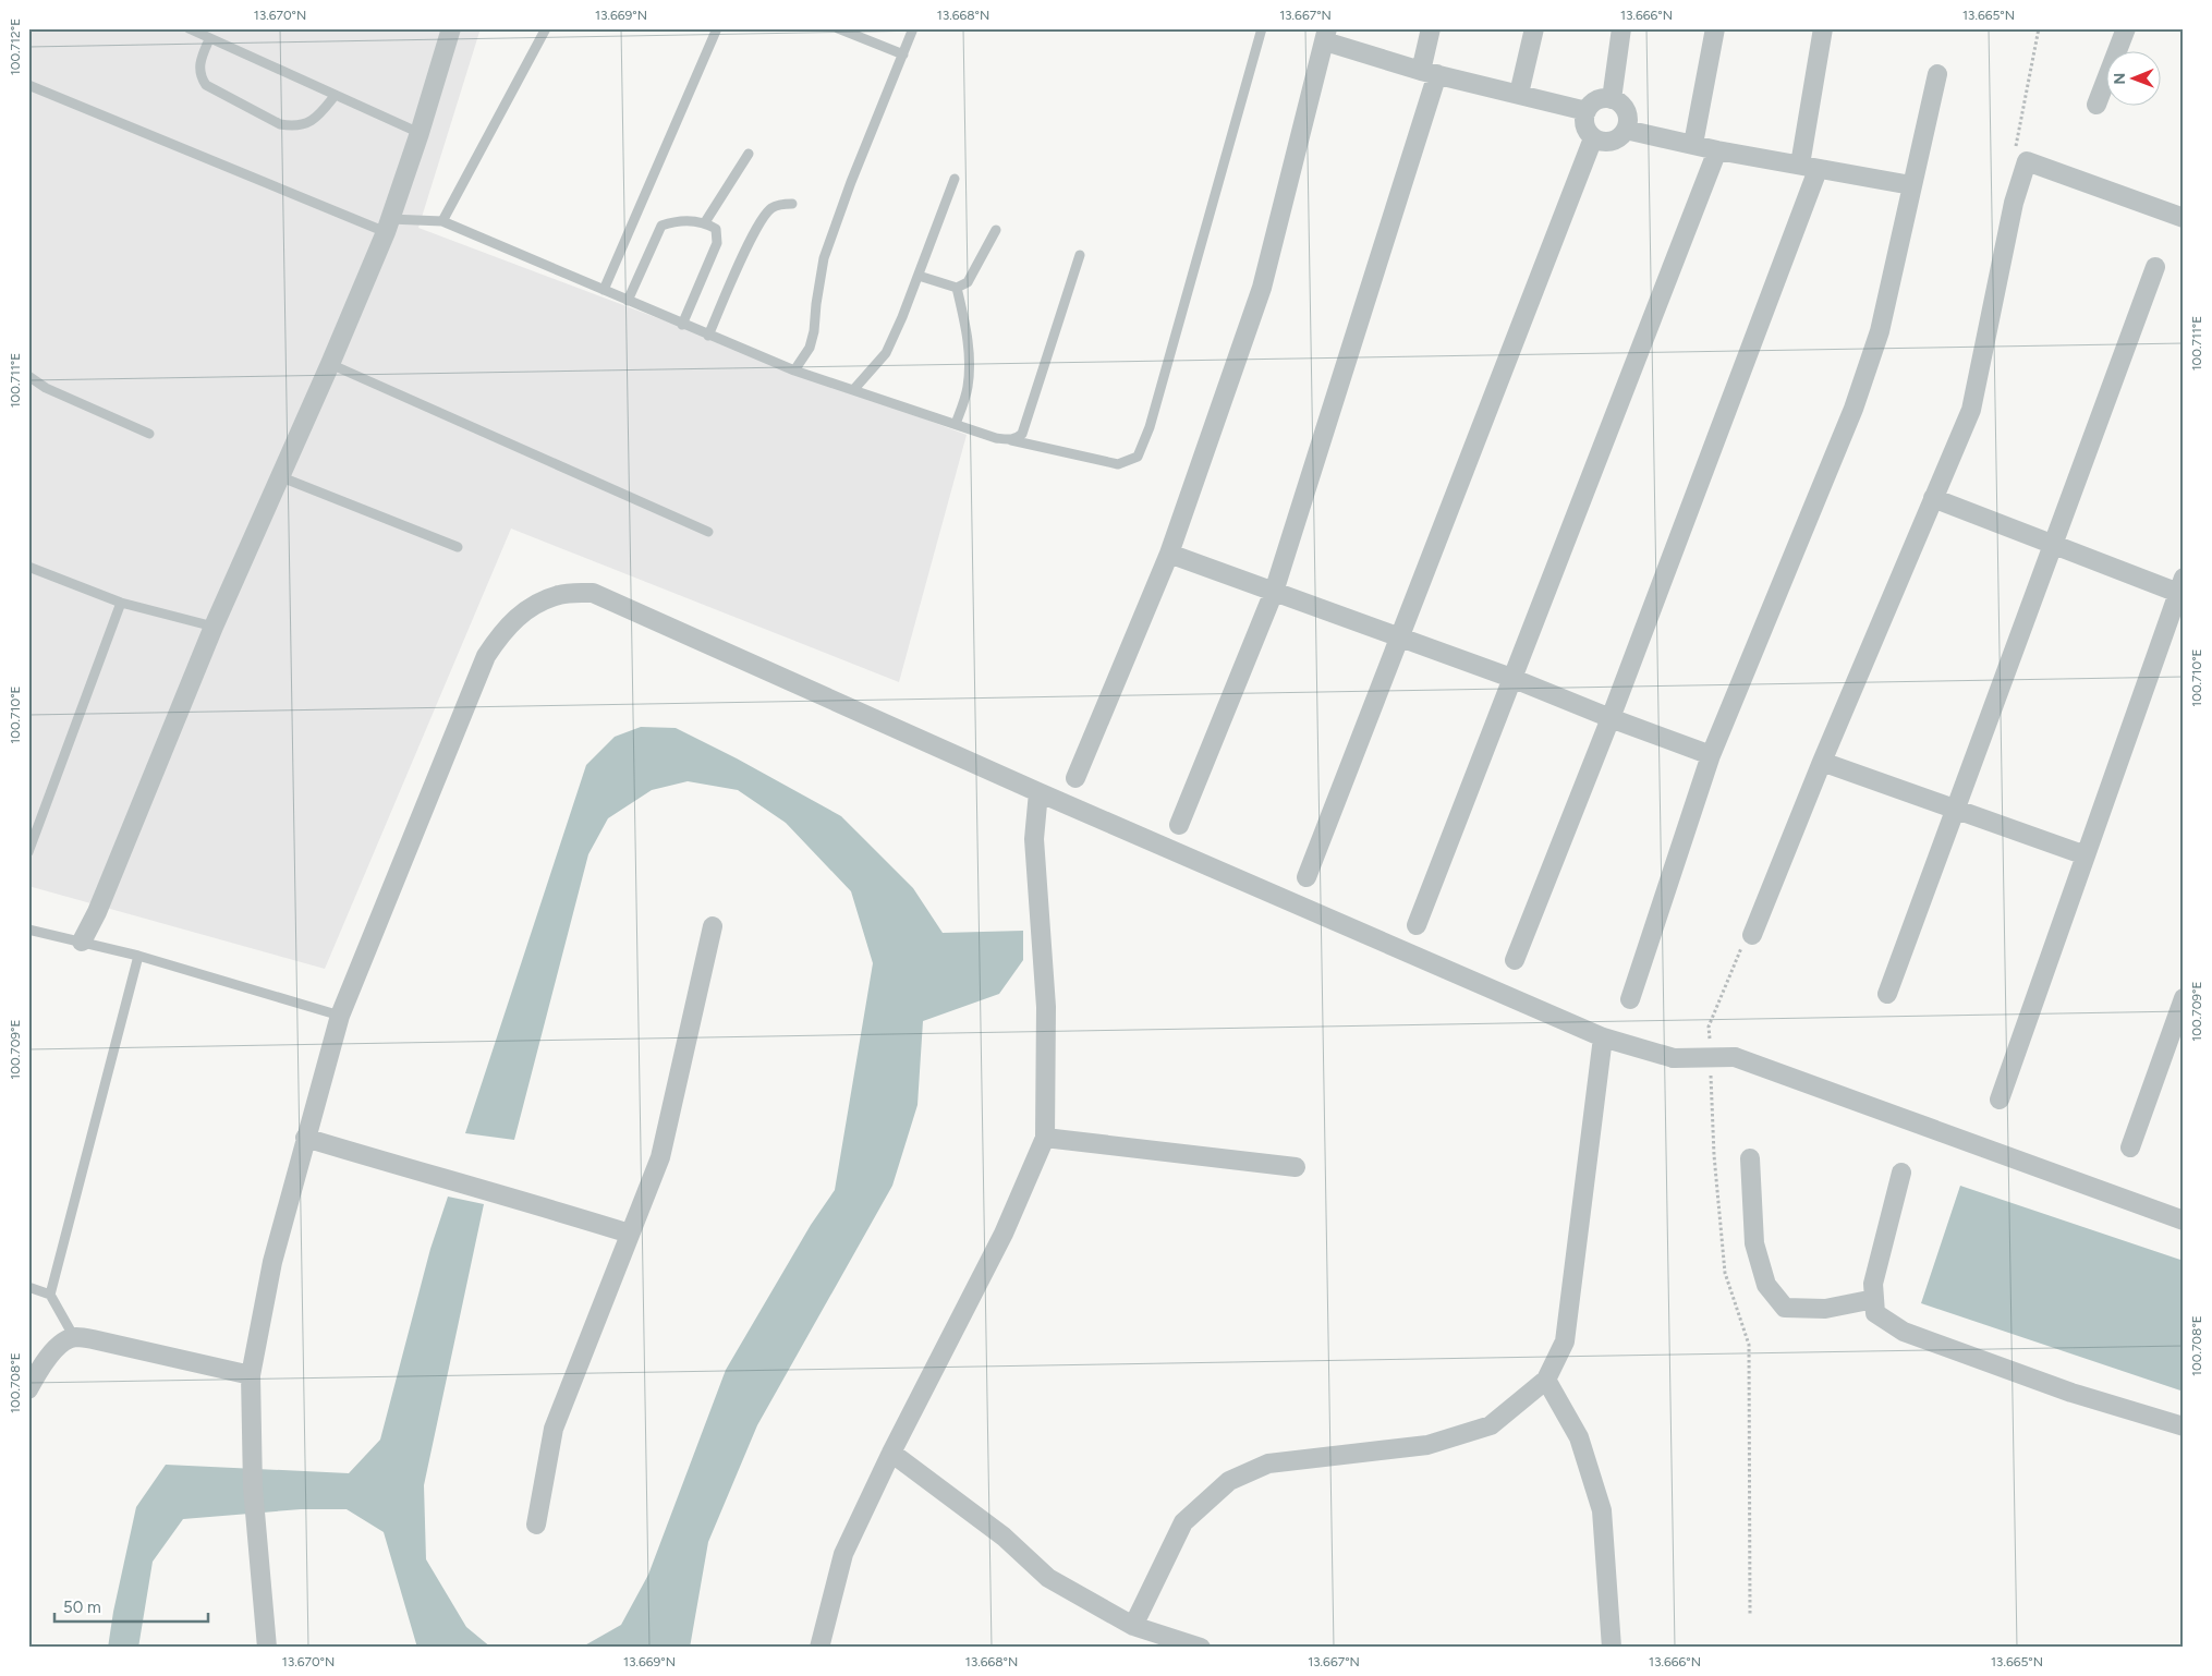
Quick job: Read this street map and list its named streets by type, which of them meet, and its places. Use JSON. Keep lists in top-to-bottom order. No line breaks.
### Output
{"scale_bar":"50 m","north":"left","coordinates":["13.670°N","13.669°N","13.668°N","13.667°N","13.666°N","13.665°N","100.712°E","100.711°E","100.710°E","100.709°E","100.708°E"]}
